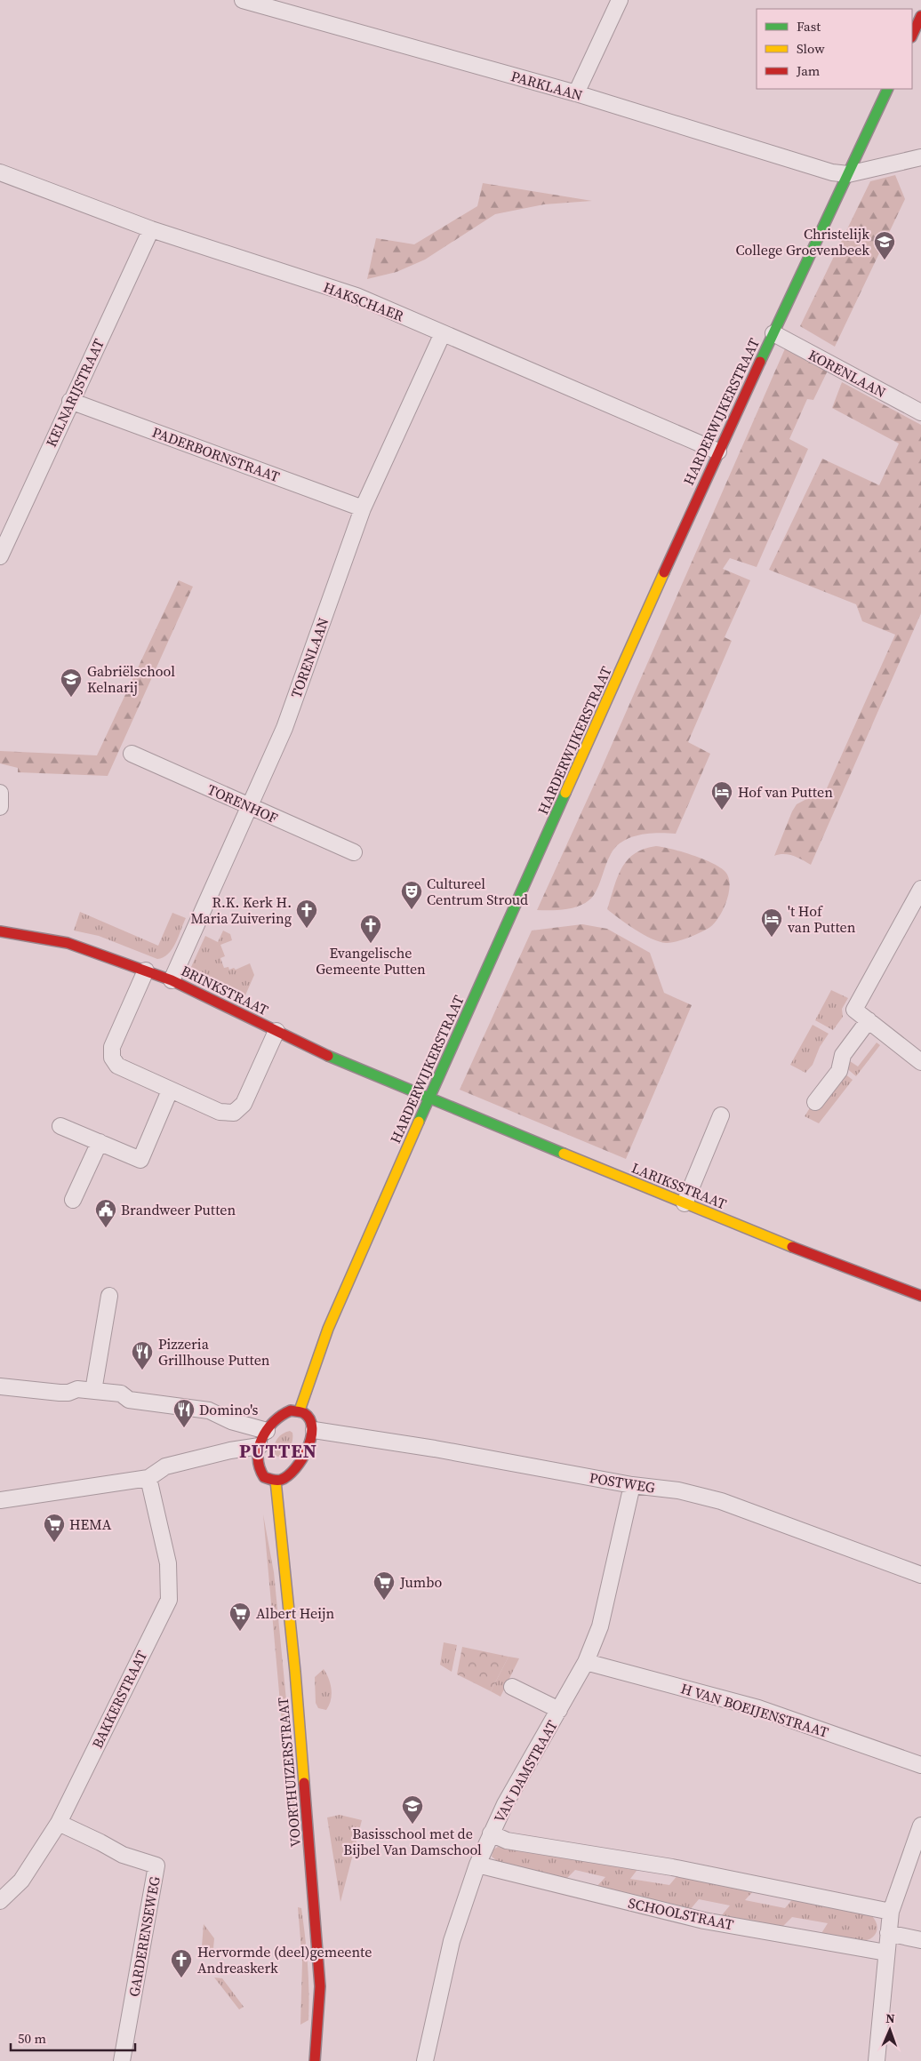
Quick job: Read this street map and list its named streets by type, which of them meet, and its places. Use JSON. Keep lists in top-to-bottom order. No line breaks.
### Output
{"streets":{"main road":["HARDERWIJKERSTRAAT","BRINKSTRAAT","LARIKSSTRAAT","VOORTHUIZERSTRAAT"],"street":["PARKLAAN","HAKSCHAER","KORENLAAN","KELNARIJSTRAAT","PADERBORNSTRAAT","TORENLAAN","TORENHOF","POSTWEG","BAKKERSTRAAT","H VAN BOEIJENSTRAAT","VAN DAMSTRAAT","SCHOOLSTRAAT","GARDERENSEWEG"]},"crossings":[["PARKLAAN","HARDERWIJKERSTRAAT"],["HAKSCHAER","KELNARIJSTRAAT"],["HAKSCHAER","HARDERWIJKERSTRAAT"],["HAKSCHAER","TORENLAAN"],["KORENLAAN","HARDERWIJKERSTRAAT"],["KELNARIJSTRAAT","PADERBORNSTRAAT"],["HARDERWIJKERSTRAAT","BRINKSTRAAT"],["HARDERWIJKERSTRAAT","LARIKSSTRAAT"],["HARDERWIJKERSTRAAT","POSTWEG"],["HARDERWIJKERSTRAAT","VOORTHUIZERSTRAAT"],["PADERBORNSTRAAT","TORENLAAN"],["TORENLAAN","TORENHOF"],["TORENLAAN","BRINKSTRAAT"],["BRINKSTRAAT","LARIKSSTRAAT"],["POSTWEG","VAN DAMSTRAAT"],["POSTWEG","VOORTHUIZERSTRAAT"],["BAKKERSTRAAT","GARDERENSEWEG"],["H VAN BOEIJENSTRAAT","VAN DAMSTRAAT"],["VAN DAMSTRAAT","SCHOOLSTRAAT"]],"districts":["PUTTEN"],"places":{"school or university":["Christelijk College Groevenbeek","Gabriëlschool Kelnarij","Basisschool met de Bijbel Van Damschool"],"hotel":["Hof van Putten","'t Hof van Putten"],"theatre":["Cultureel Centrum Stroud"],"church":["R.K. Kerk H. Maria Zuivering","Evangelische Gemeente Putten","Hervormde (deel)gemeente Andreaskerk"],"public building":["Brandweer Putten"],"restaurant":["Pizzeria Grillhouse Putten","Domino's"],"supermarket":["HEMA","Jumbo","Albert Heijn"]},"legend":["Fast","Slow","Jam"],"scale_bar":"50 m","north":"top"}
